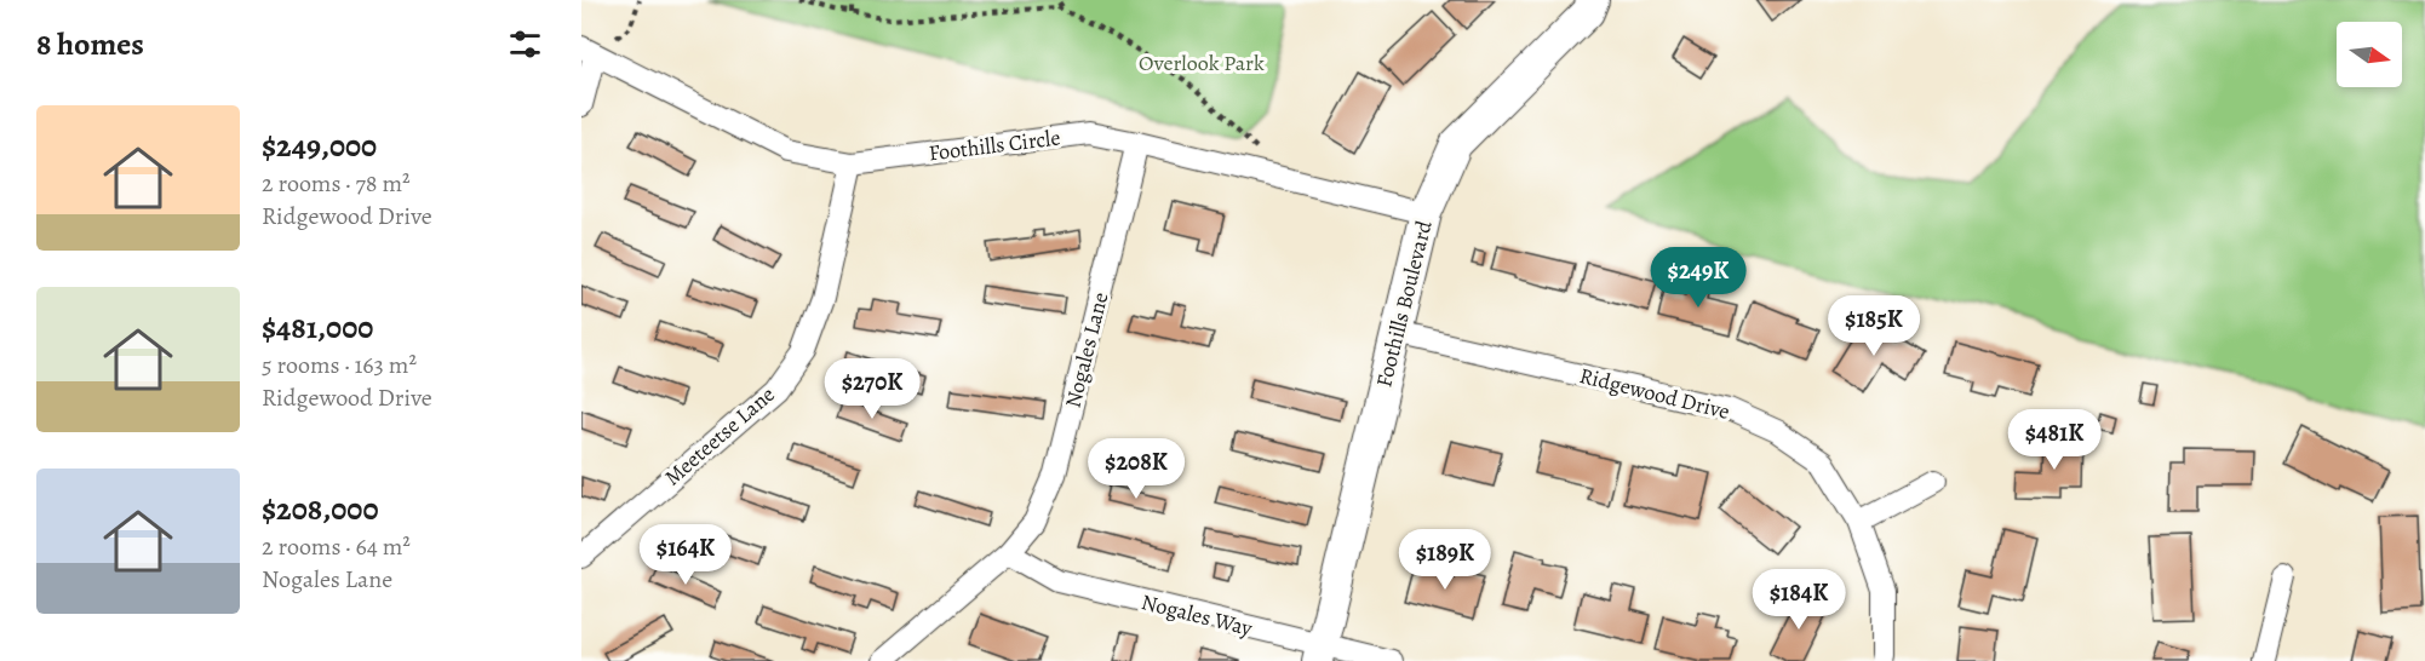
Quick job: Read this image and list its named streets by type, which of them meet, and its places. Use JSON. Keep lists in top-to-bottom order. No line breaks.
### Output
{"streets":{"street":["Foothills Circle","Foothills Boulevard","Nogales Lane","Ridgewood Drive","Meeteetse Lane","Nogales Way"]},"crossings":[["Foothills Circle","Foothills Boulevard"],["Foothills Circle","Nogales Lane"],["Foothills Circle","Meeteetse Lane"],["Foothills Boulevard","Ridgewood Drive"],["Foothills Boulevard","Nogales Way"],["Nogales Lane","Nogales Way"]],"parks":["Overlook Park"],"north":"right","page":{"heading":"8 homes","list":[{"name":"$249,000","note":"2 rooms · 78 m² · Ridgewood Drive"},{"name":"$481,000","note":"5 rooms · 163 m² · Ridgewood Drive"},{"name":"$208,000","note":"2 rooms · 64 m² · Nogales Lane"}],"price":["$249K","$185K","$270K","$481K","$208K","$164K","$189K","$184K"]}}
